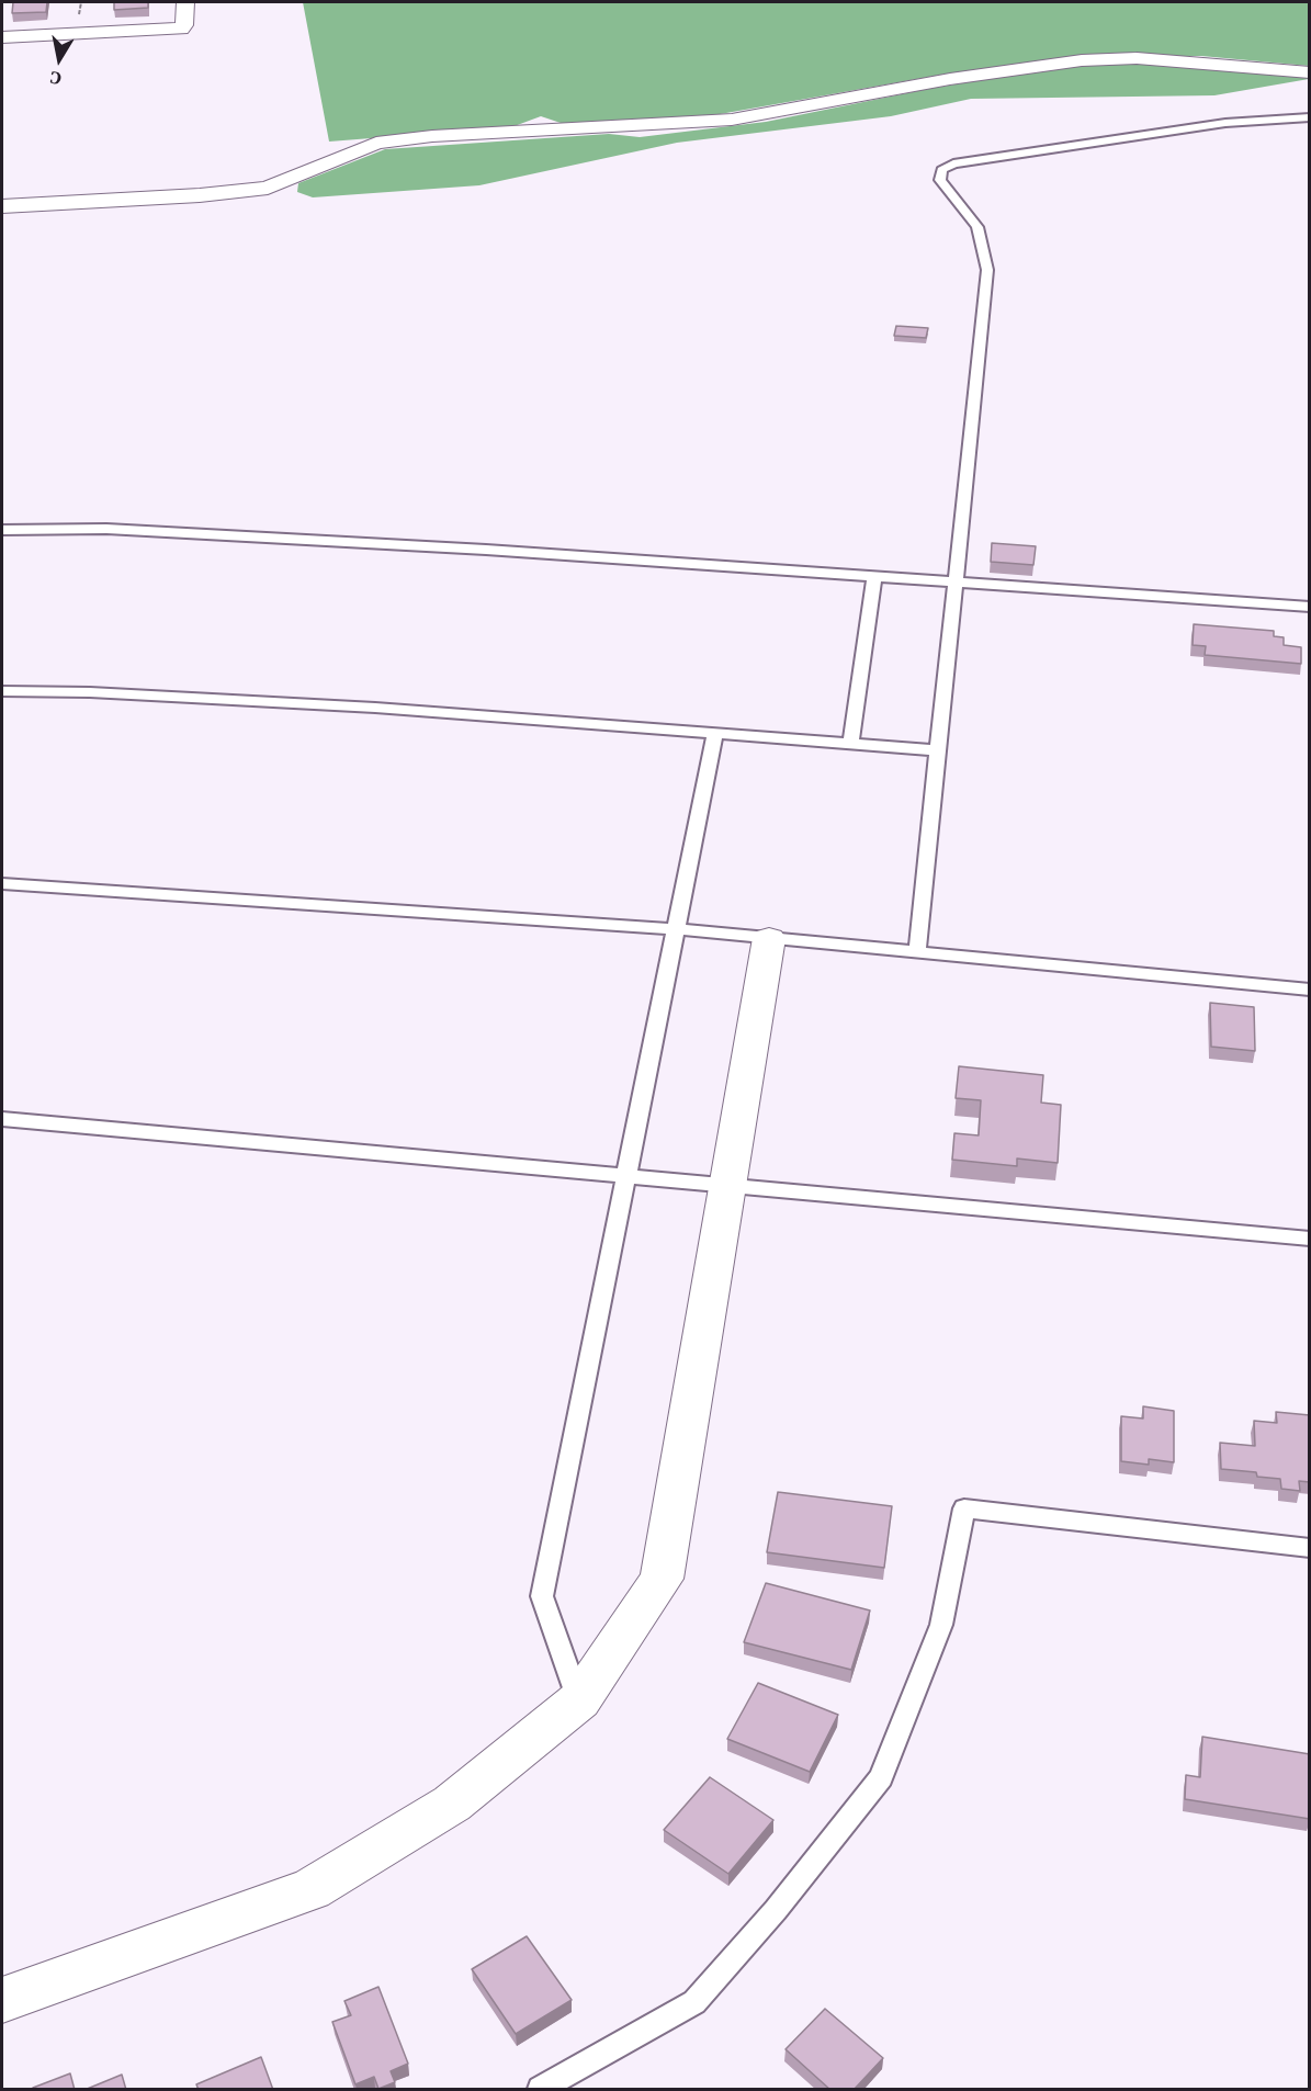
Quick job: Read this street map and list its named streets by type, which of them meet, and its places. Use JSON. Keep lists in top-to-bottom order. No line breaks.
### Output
{"north":"bottom"}
